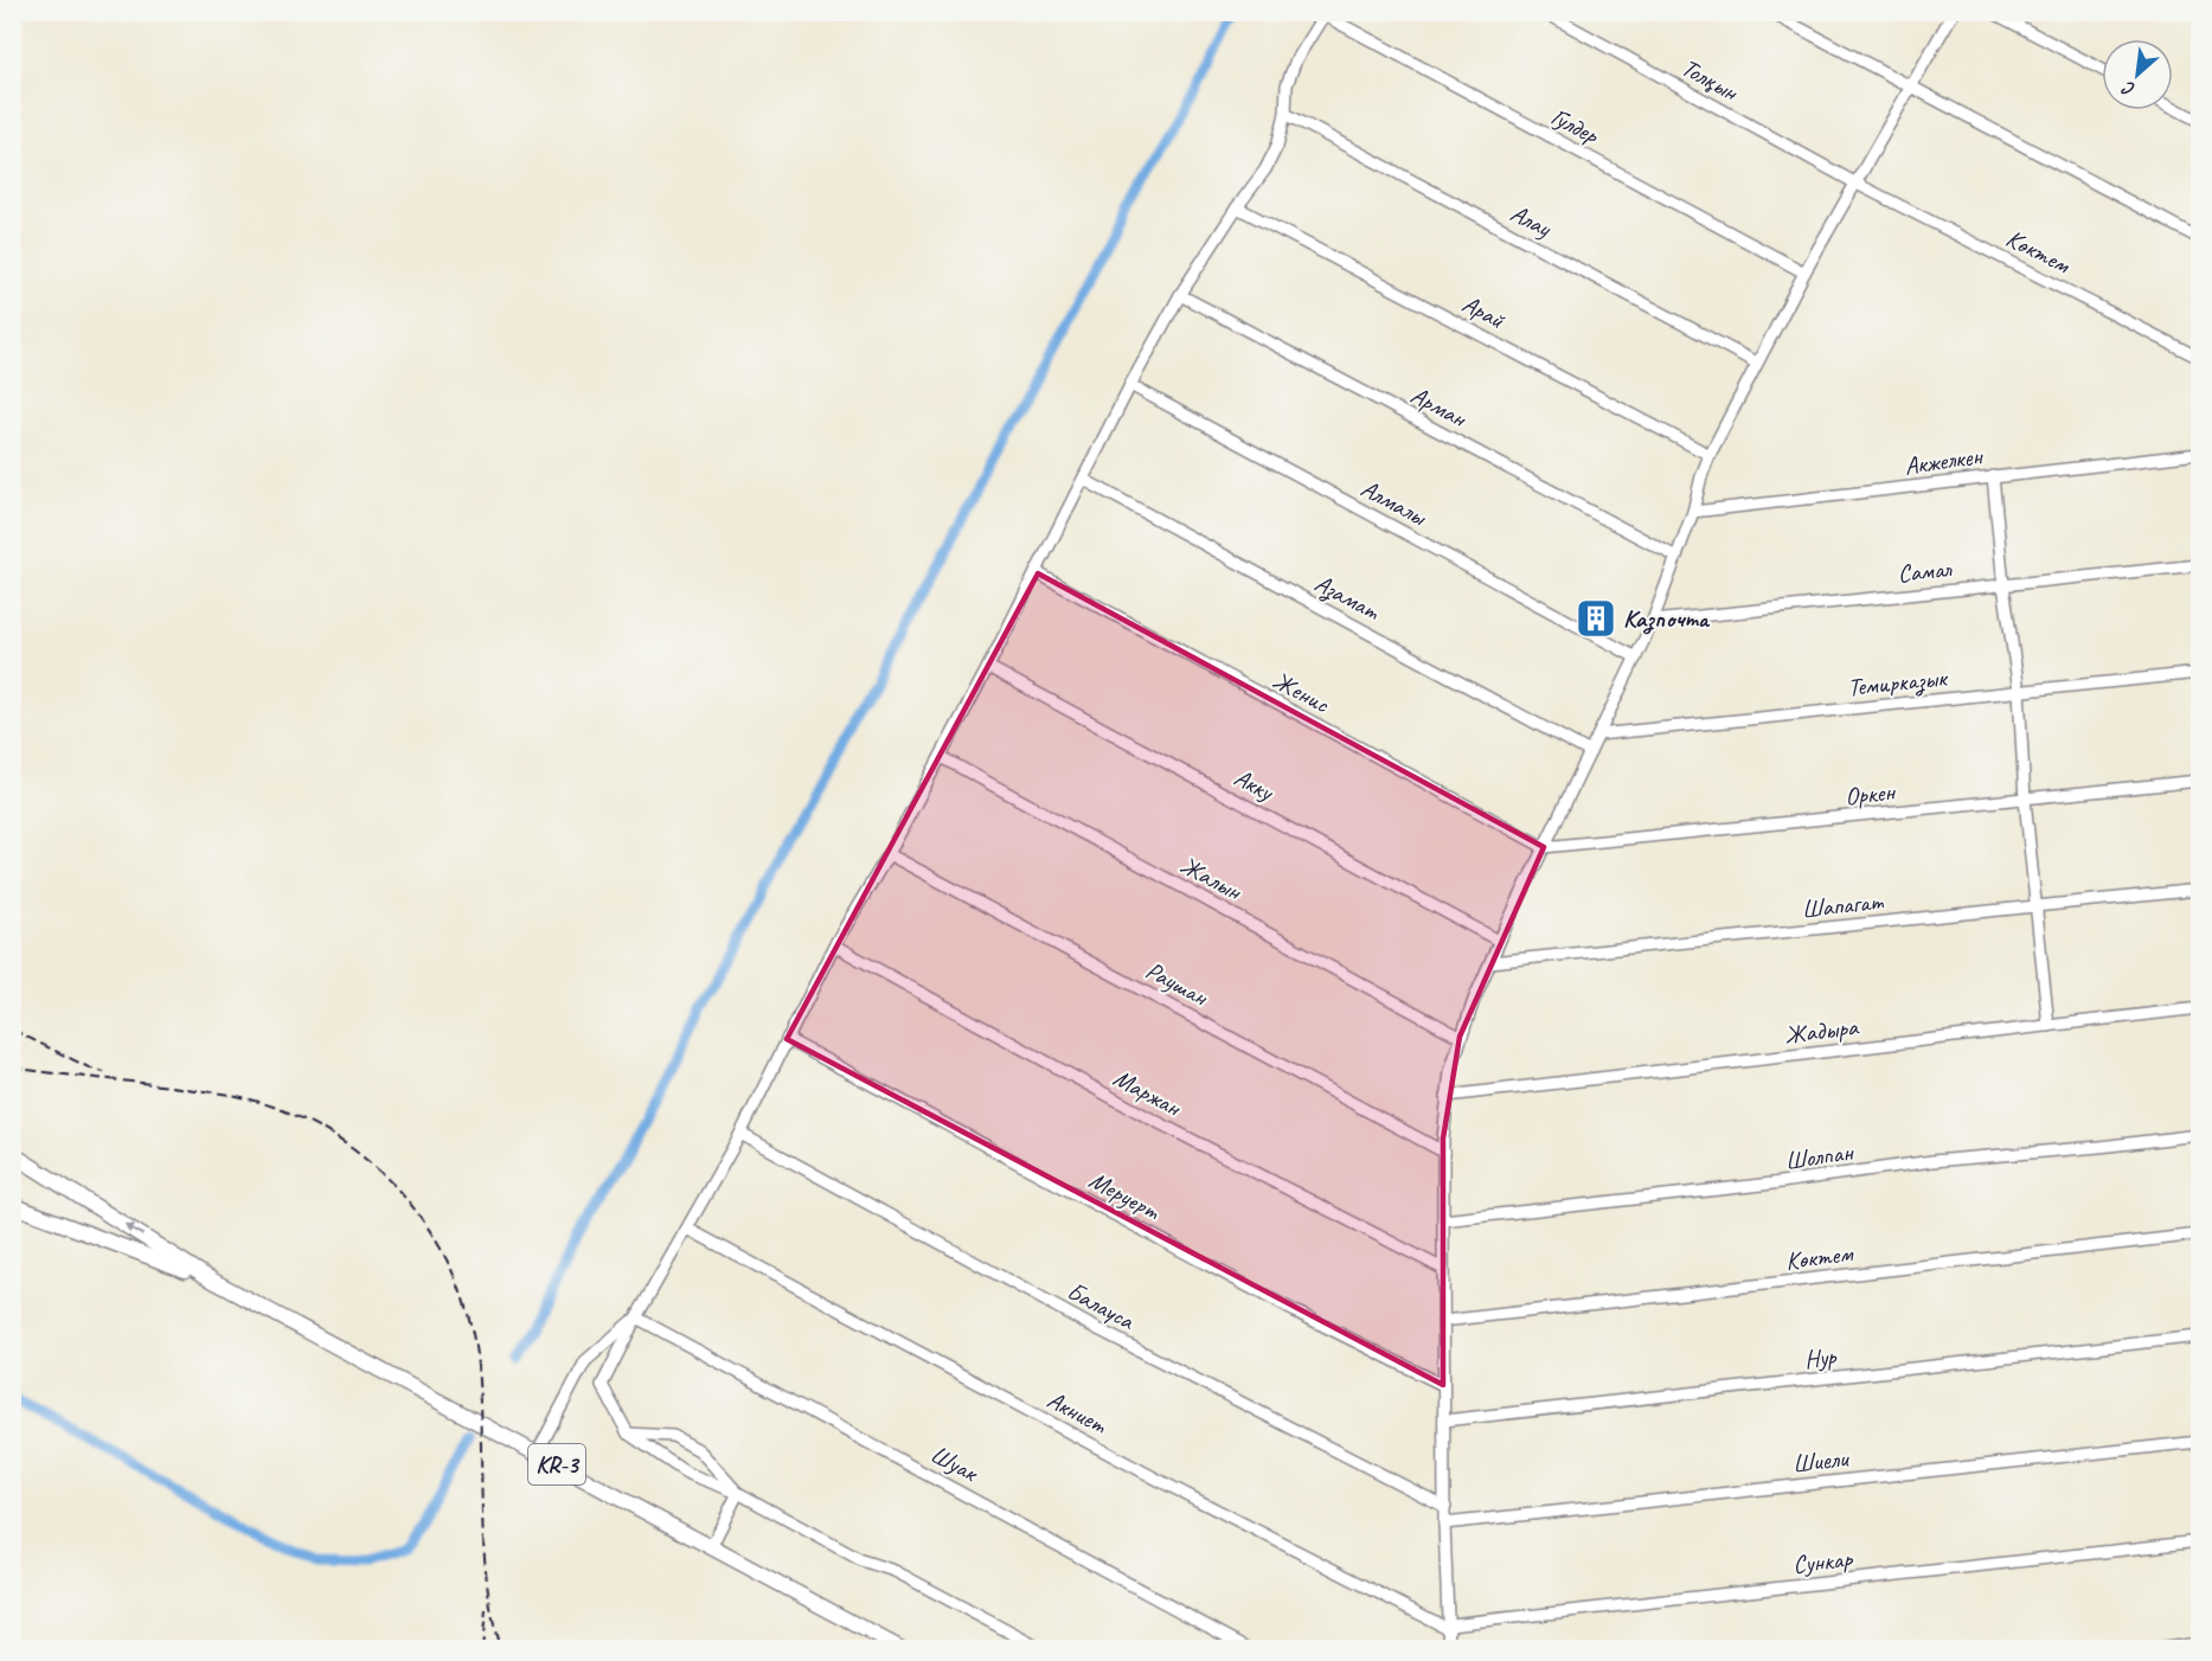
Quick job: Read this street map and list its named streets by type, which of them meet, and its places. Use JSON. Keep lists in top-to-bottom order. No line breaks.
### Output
{"streets":{"main road":["KR-3"],"street":["Толқын","Гулдер","Алау","Көктем","Арай","Арман","Акжелкен","Алмалы","Самал","Азамат","Темирказык","Женис","Акку","Оркен","Жалын","Шапагат","Раушан","Жадыра","Маржан","Шолпан","Меруерт","Балауса","Нур","Акниет","Шиели","Шуак","Сункар"]},"crossings":[["Толқын","Көктем"],["Женис","Оркен"],["Акниет","Сункар"]],"places":{"building":["Казпочта"]},"north":"bottom left"}
